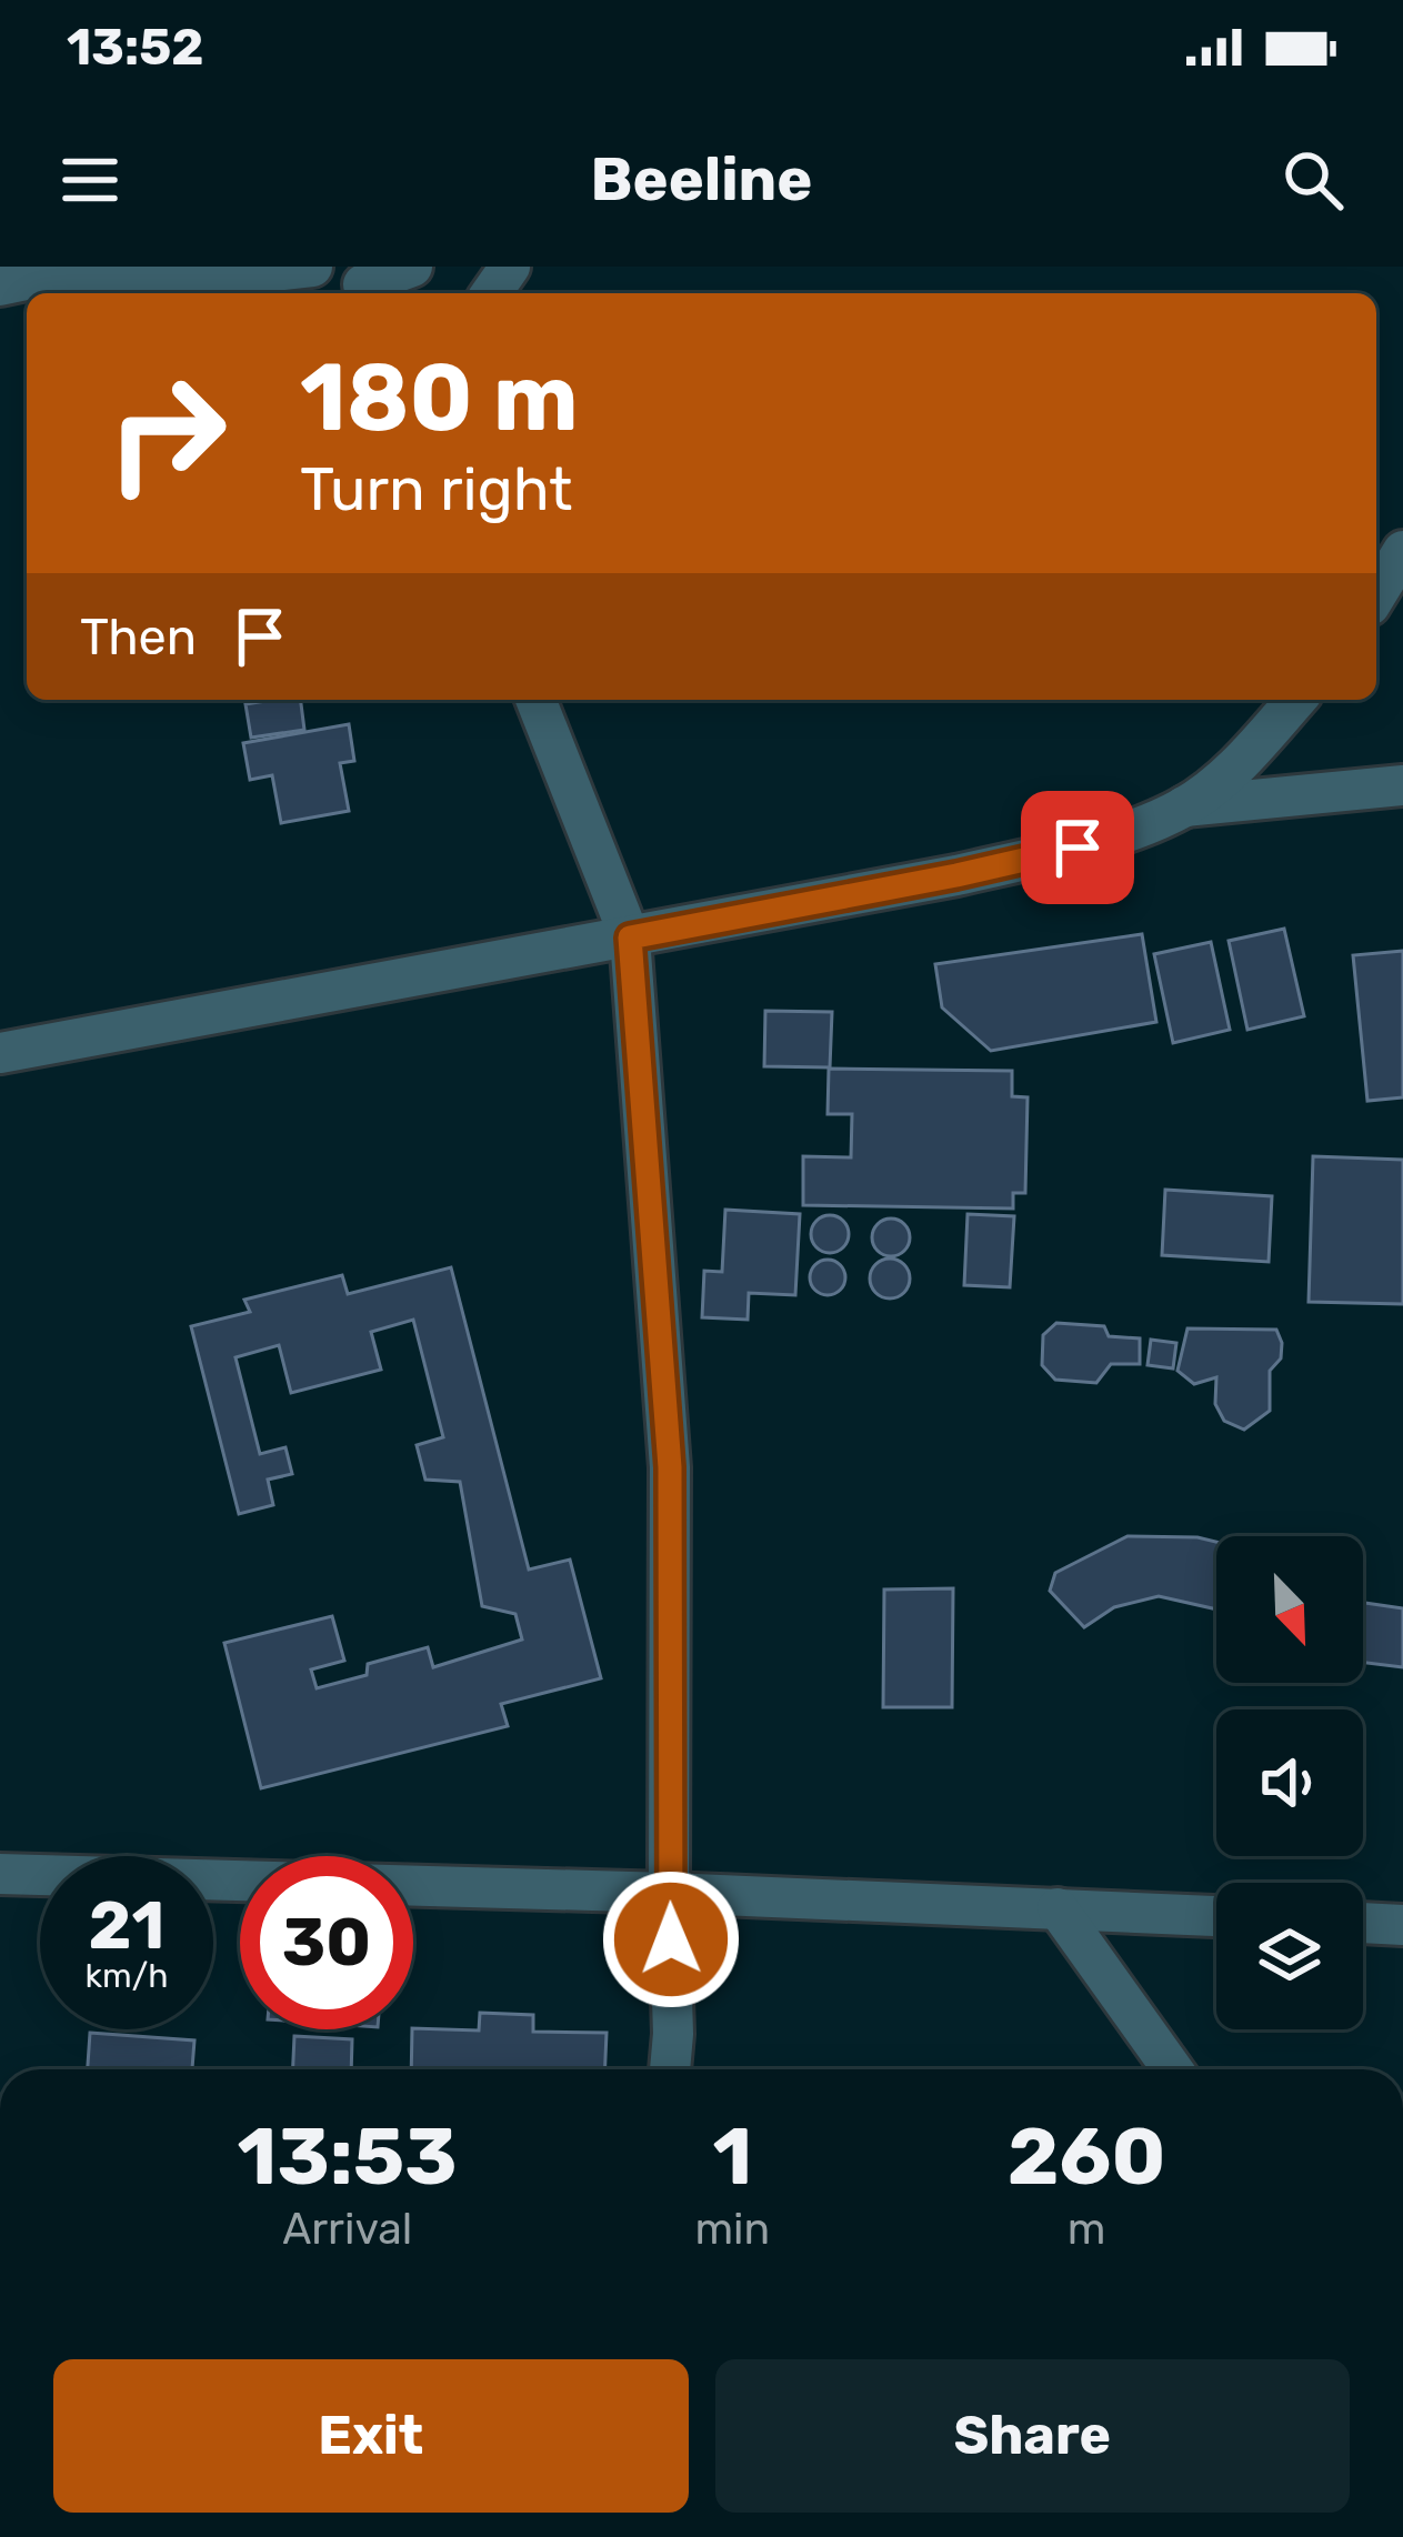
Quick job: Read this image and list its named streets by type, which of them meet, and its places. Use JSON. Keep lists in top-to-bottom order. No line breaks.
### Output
{"north":"bottom right","page":{"status":"13:52","header":"Beeline","turn":["180 m","Turn right"],"then":"Then","speed":"21 km/h","limit":"30","eta":["13:53","Arrival","1","min","260","m"],"buttons":["Exit","Share"]}}
